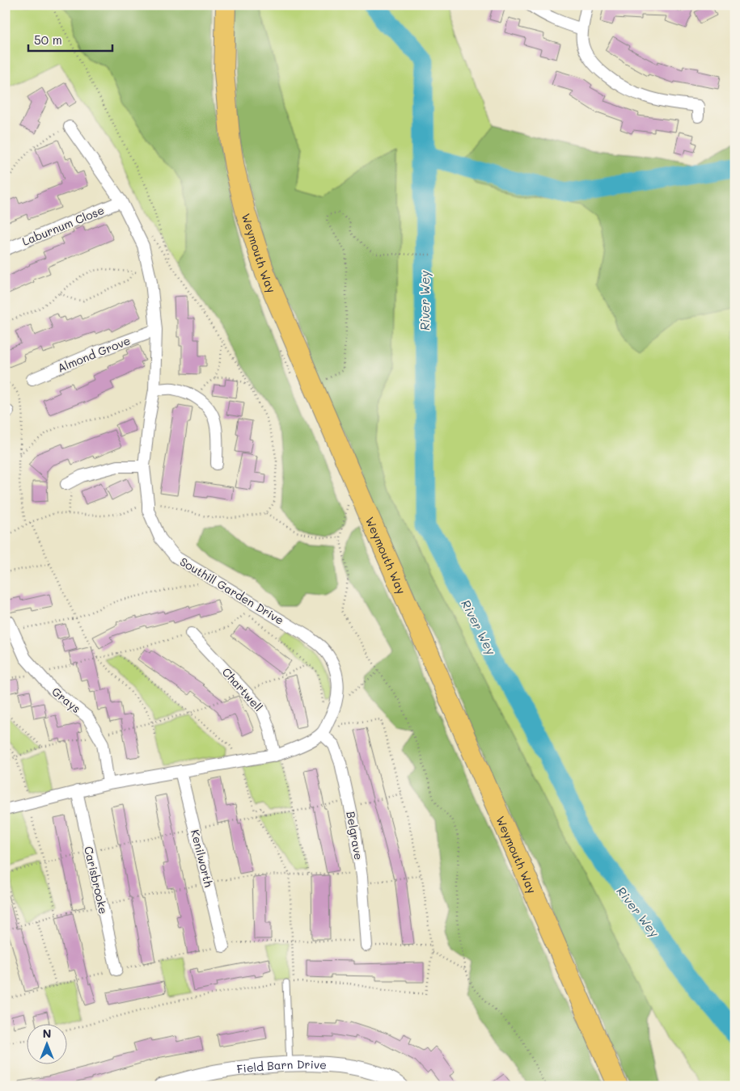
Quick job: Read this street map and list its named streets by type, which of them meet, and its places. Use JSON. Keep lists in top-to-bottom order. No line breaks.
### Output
{"streets":{"highway":["Weymouth Way"],"street":["Laburnum Close","Almond Grove","Southill Garden Drive","Chartwell","Grays","Belgrave","Kenilworth","Carisbrooke","Field Barn Drive"]},"crossings":[["Laburnum Close","Southill Garden Drive"],["Almond Grove","Southill Garden Drive"],["Southill Garden Drive","Belgrave"]],"water":["River Wey"],"scale_bar":"50 m","north":"top"}
